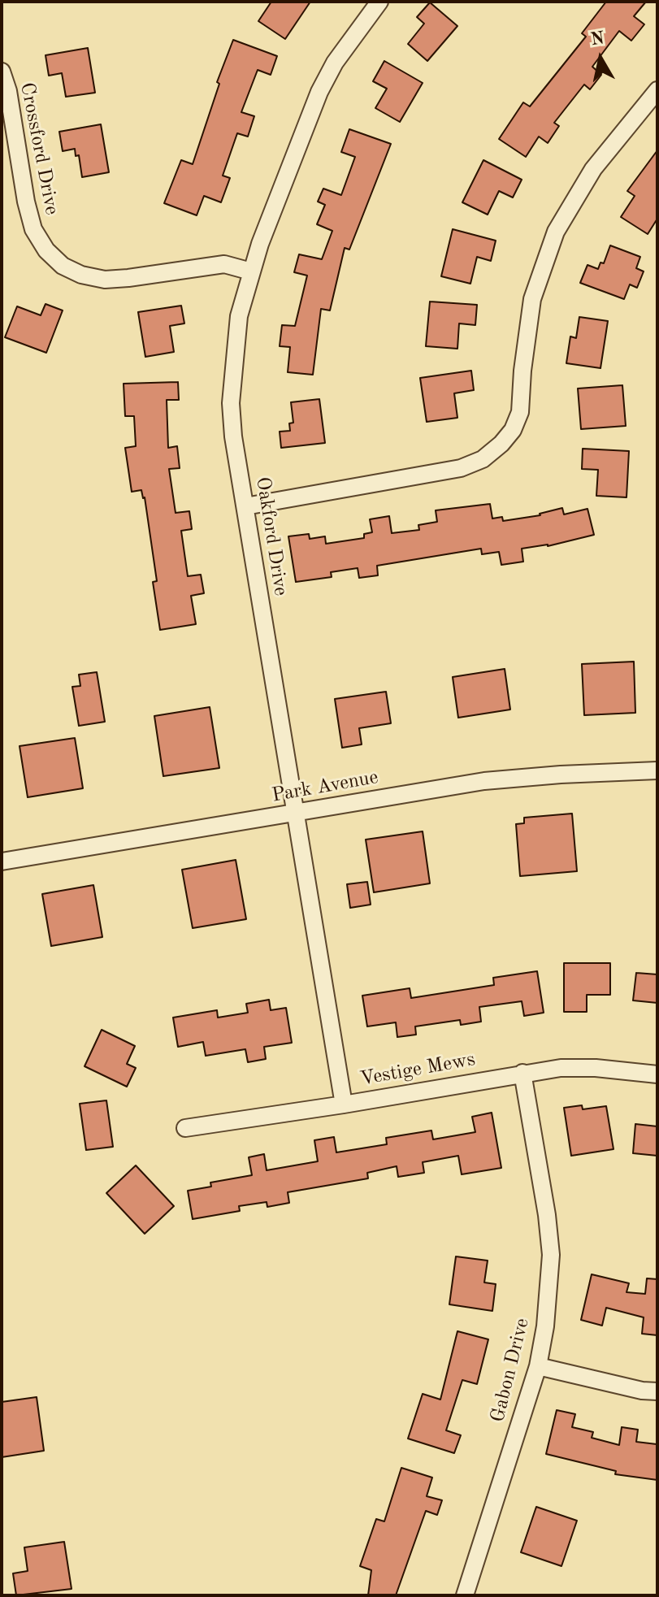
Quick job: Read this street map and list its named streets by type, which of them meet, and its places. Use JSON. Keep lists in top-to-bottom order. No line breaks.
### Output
{"streets":{"street":["Crossford Drive","Oakford Drive","Park Avenue","Vestige Mews","Gabon Drive"]},"crossings":[["Crossford Drive","Oakford Drive"],["Oakford Drive","Park Avenue"],["Oakford Drive","Vestige Mews"],["Vestige Mews","Gabon Drive"]],"north":"top"}
